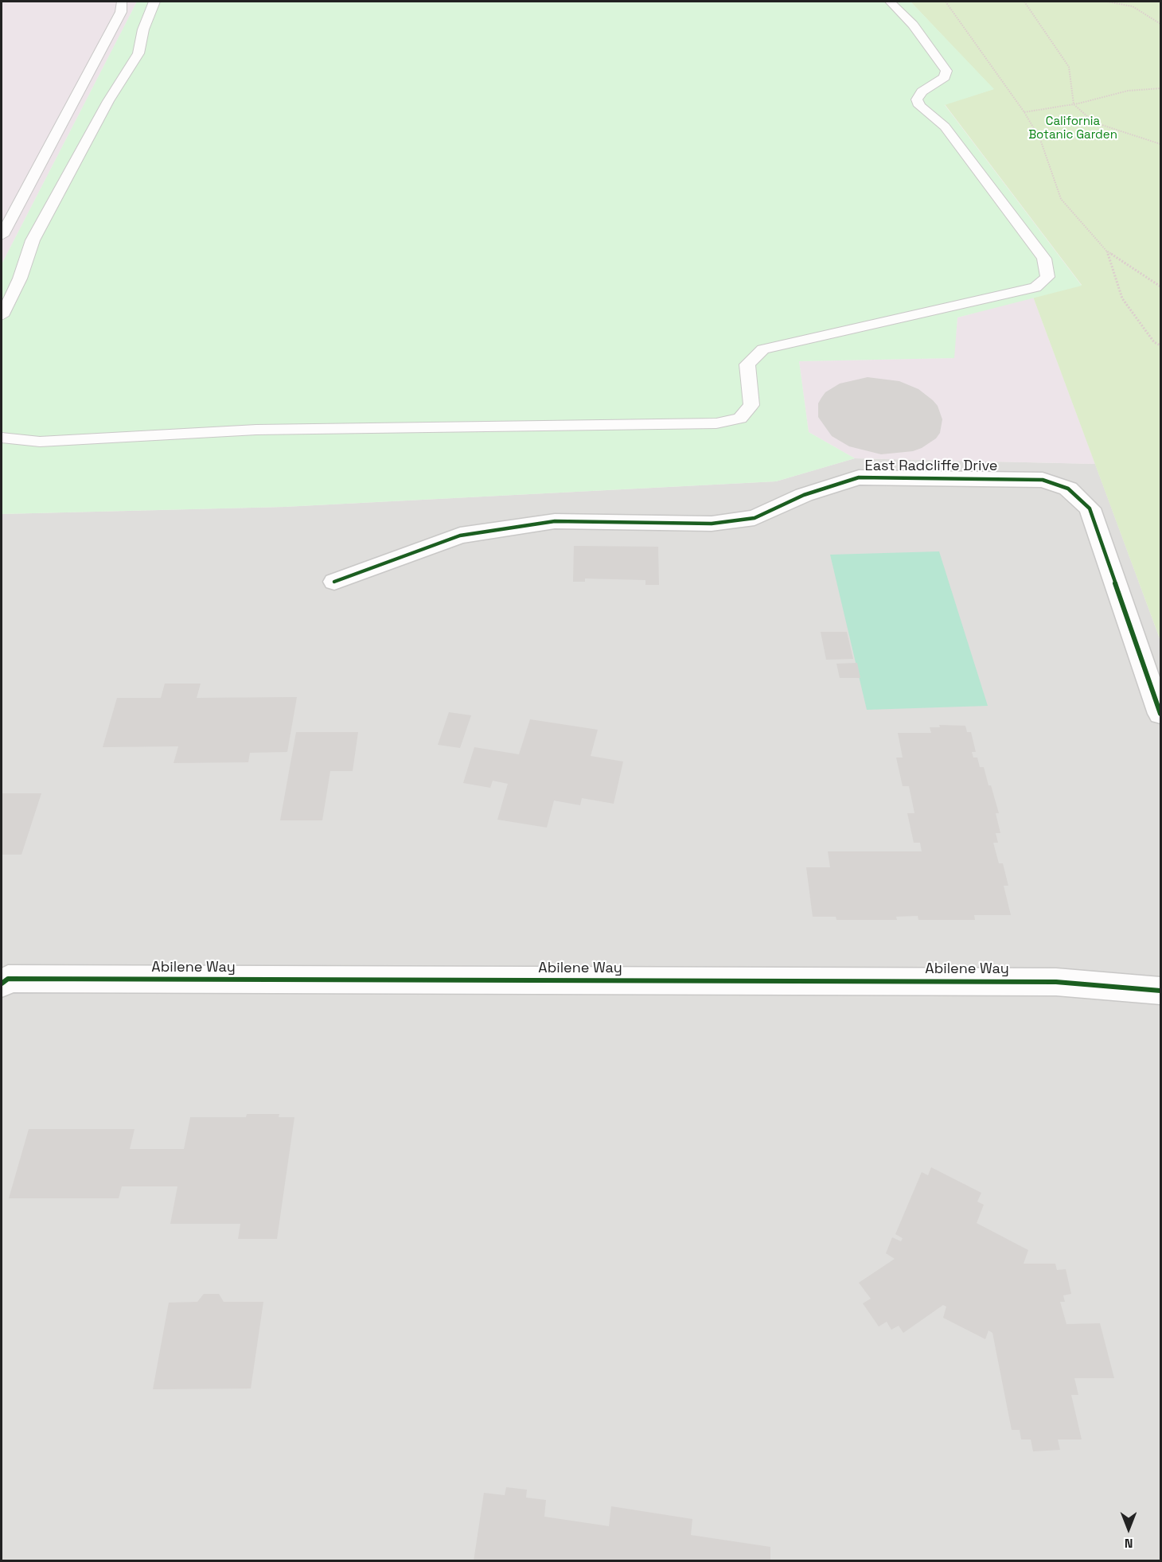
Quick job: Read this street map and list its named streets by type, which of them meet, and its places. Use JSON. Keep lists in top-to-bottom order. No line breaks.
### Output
{"streets":{"street":["East Radcliffe Drive","Abilene Way"]},"parks":["California Botanic Garden"],"north":"bottom"}
